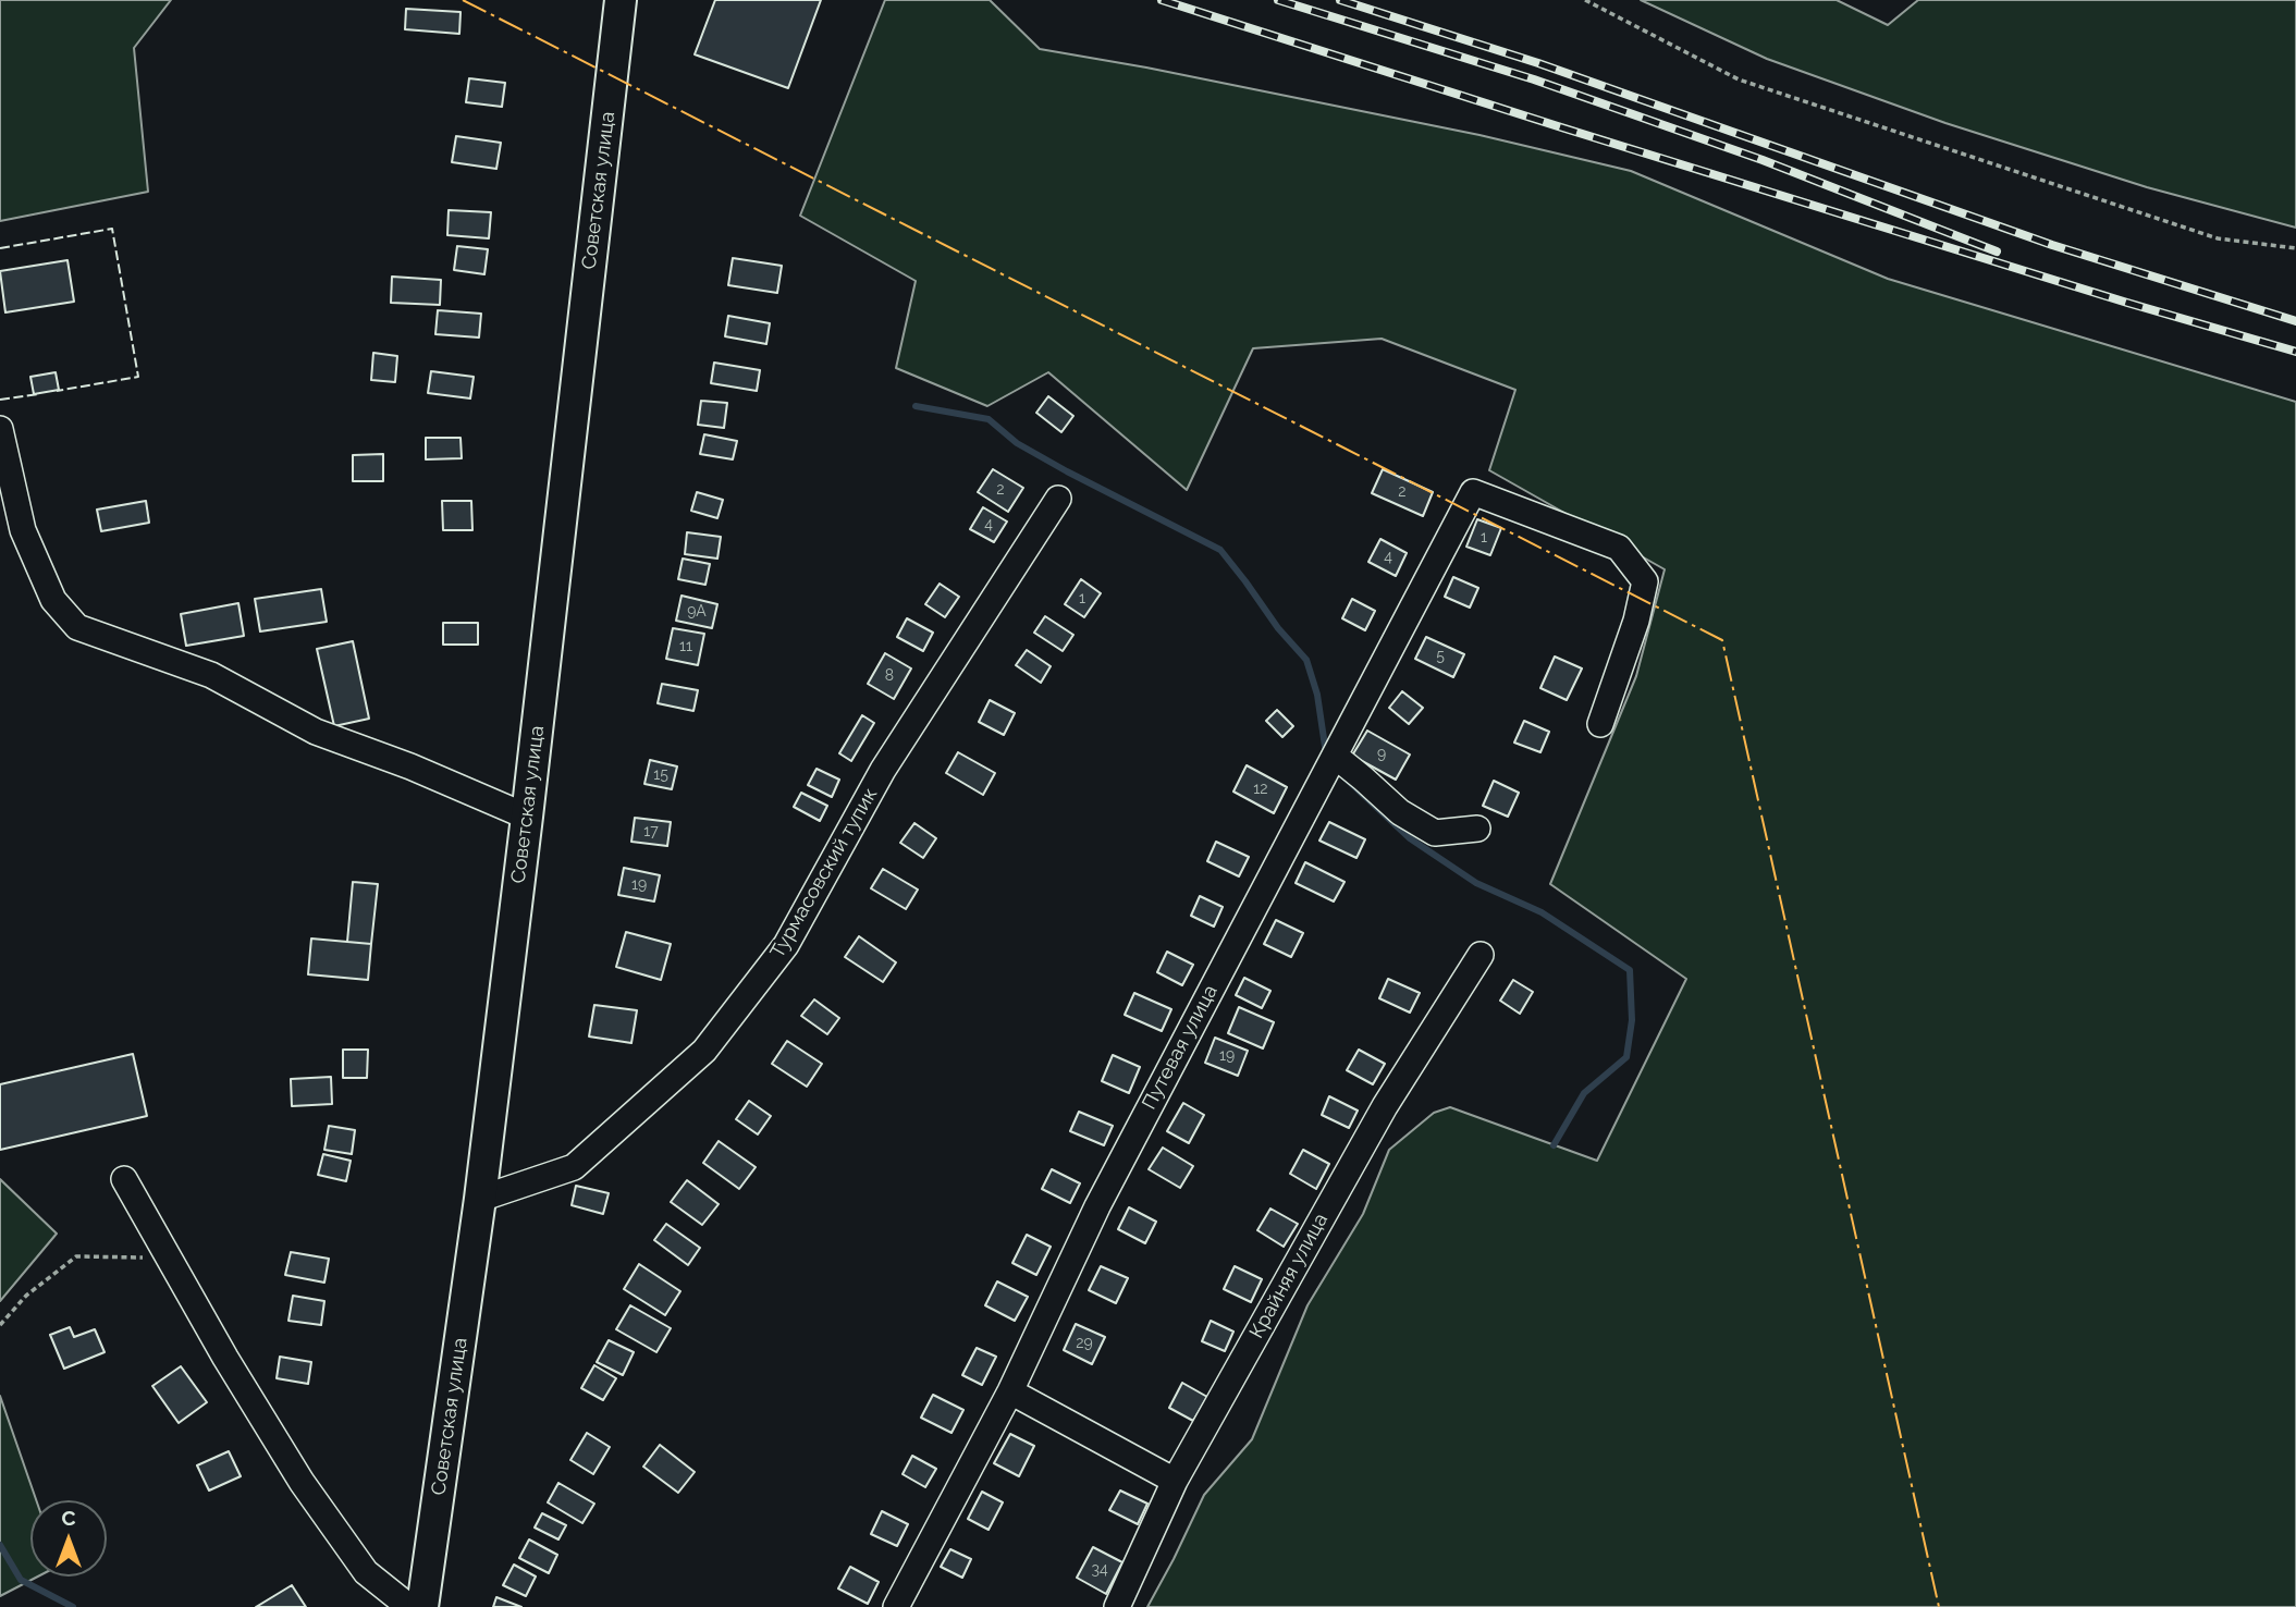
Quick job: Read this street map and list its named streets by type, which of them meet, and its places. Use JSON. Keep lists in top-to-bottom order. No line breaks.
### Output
{"streets":{"main road":["Советская улица"],"street":["Турмасовский тупик","Путевая улица","Крайняя улица"]},"crossings":[["Советская улица","Турмасовский тупик"]],"house_numbers":["2","2","4","1","4","1","9А","11","5","8","9","15","12","17","19","19","29","34"],"north":"top"}
